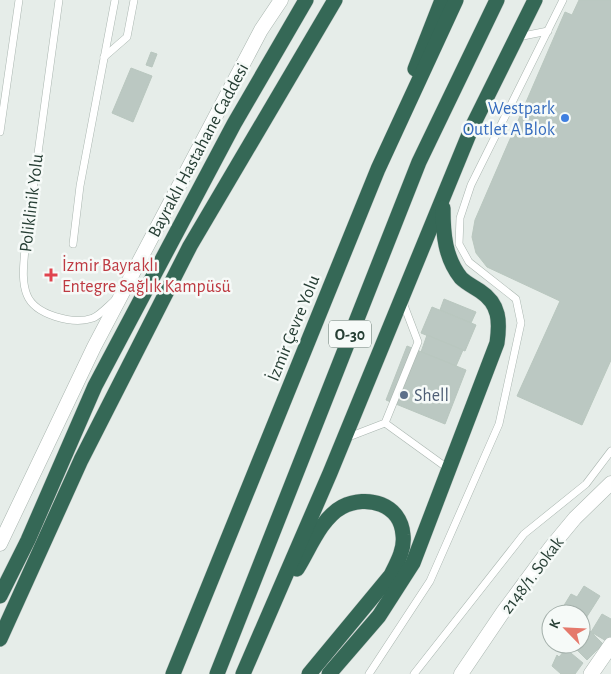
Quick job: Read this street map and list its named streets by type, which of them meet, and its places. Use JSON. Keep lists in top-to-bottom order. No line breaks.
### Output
{"streets":{"highway":["İzmir Çevre Yolu","O-30"],"street":["Bayraklı Hastahane Caddesi","2148/1. Sokak"],"lane":["Poliklinik Yolu"]},"crossings":[["Bayraklı Hastahane Caddesi","Poliklinik Yolu"]],"places":{"other":["Westpark Outlet A Blok","Shell"],"health":["İzmir Bayraklı Entegre Sağlık Kampüsü"]},"north":"top left"}
